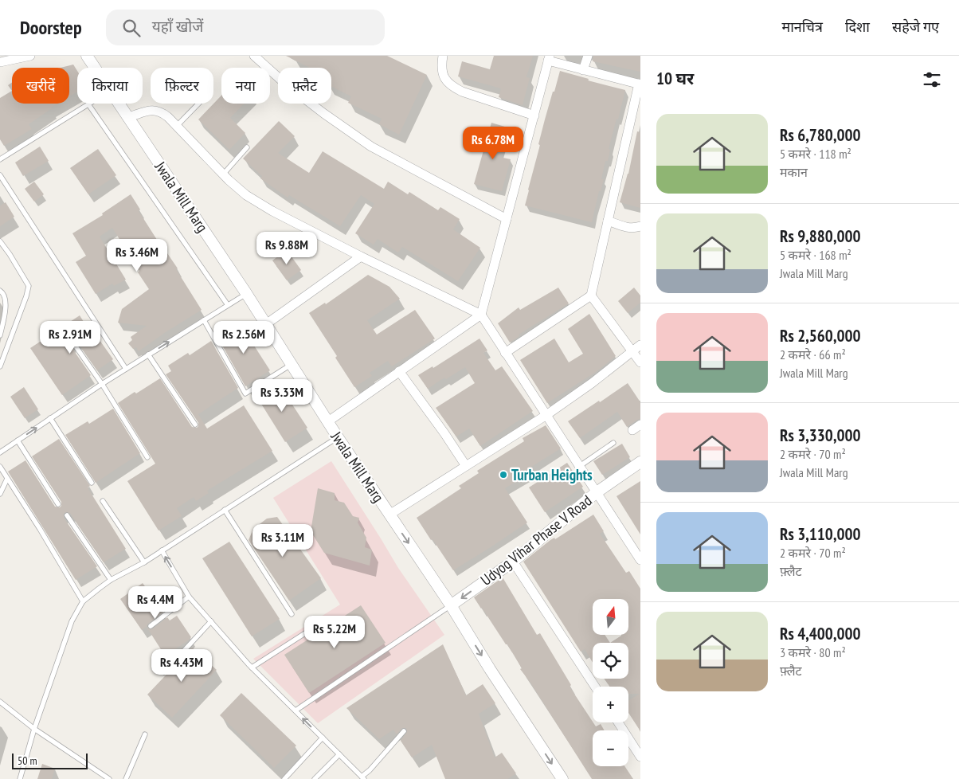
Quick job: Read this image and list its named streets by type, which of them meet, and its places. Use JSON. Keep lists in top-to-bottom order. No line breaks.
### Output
{"streets":{"street":["Jwala Mill Marg","Udyog Vihar Phase V Road"]},"crossings":[["Jwala Mill Marg","Udyog Vihar Phase V Road"]],"places":["Turban Heights"],"scale_bar":"50 m","north":"top","page":{"header":"Doorstep","search":"यहाँ खोजें","nav":["मानचित्र","दिशा","सहेजे गए"],"heading":"10 घर","chip":["खरीदें","किराया","फ़िल्टर","नया","फ़्लैट"],"list":[{"name":"Rs 6,780,000","note":"5 कमरे · 118 m² · मकान"},{"name":"Rs 9,880,000","note":"5 कमरे · 168 m² · Jwala Mill Marg"},{"name":"Rs 2,560,000","note":"2 कमरे · 66 m² · Jwala Mill Marg"},{"name":"Rs 3,330,000","note":"2 कमरे · 70 m² · Jwala Mill Marg"},{"name":"Rs 3,110,000","note":"2 कमरे · 70 m² · फ़्लैट"},{"name":"Rs 4,400,000","note":"3 कमरे · 80 m² · फ़्लैट"}],"price":["Rs 6.78M","Rs 9.88M","Rs 3.46M","Rs 2.91M","Rs 2.56M","Rs 3.33M","Rs 3.11M","Rs 4.4M","Rs 5.22M","Rs 4.43M"],"map_buttons":["+","−"],"scale":"50 m"}}
